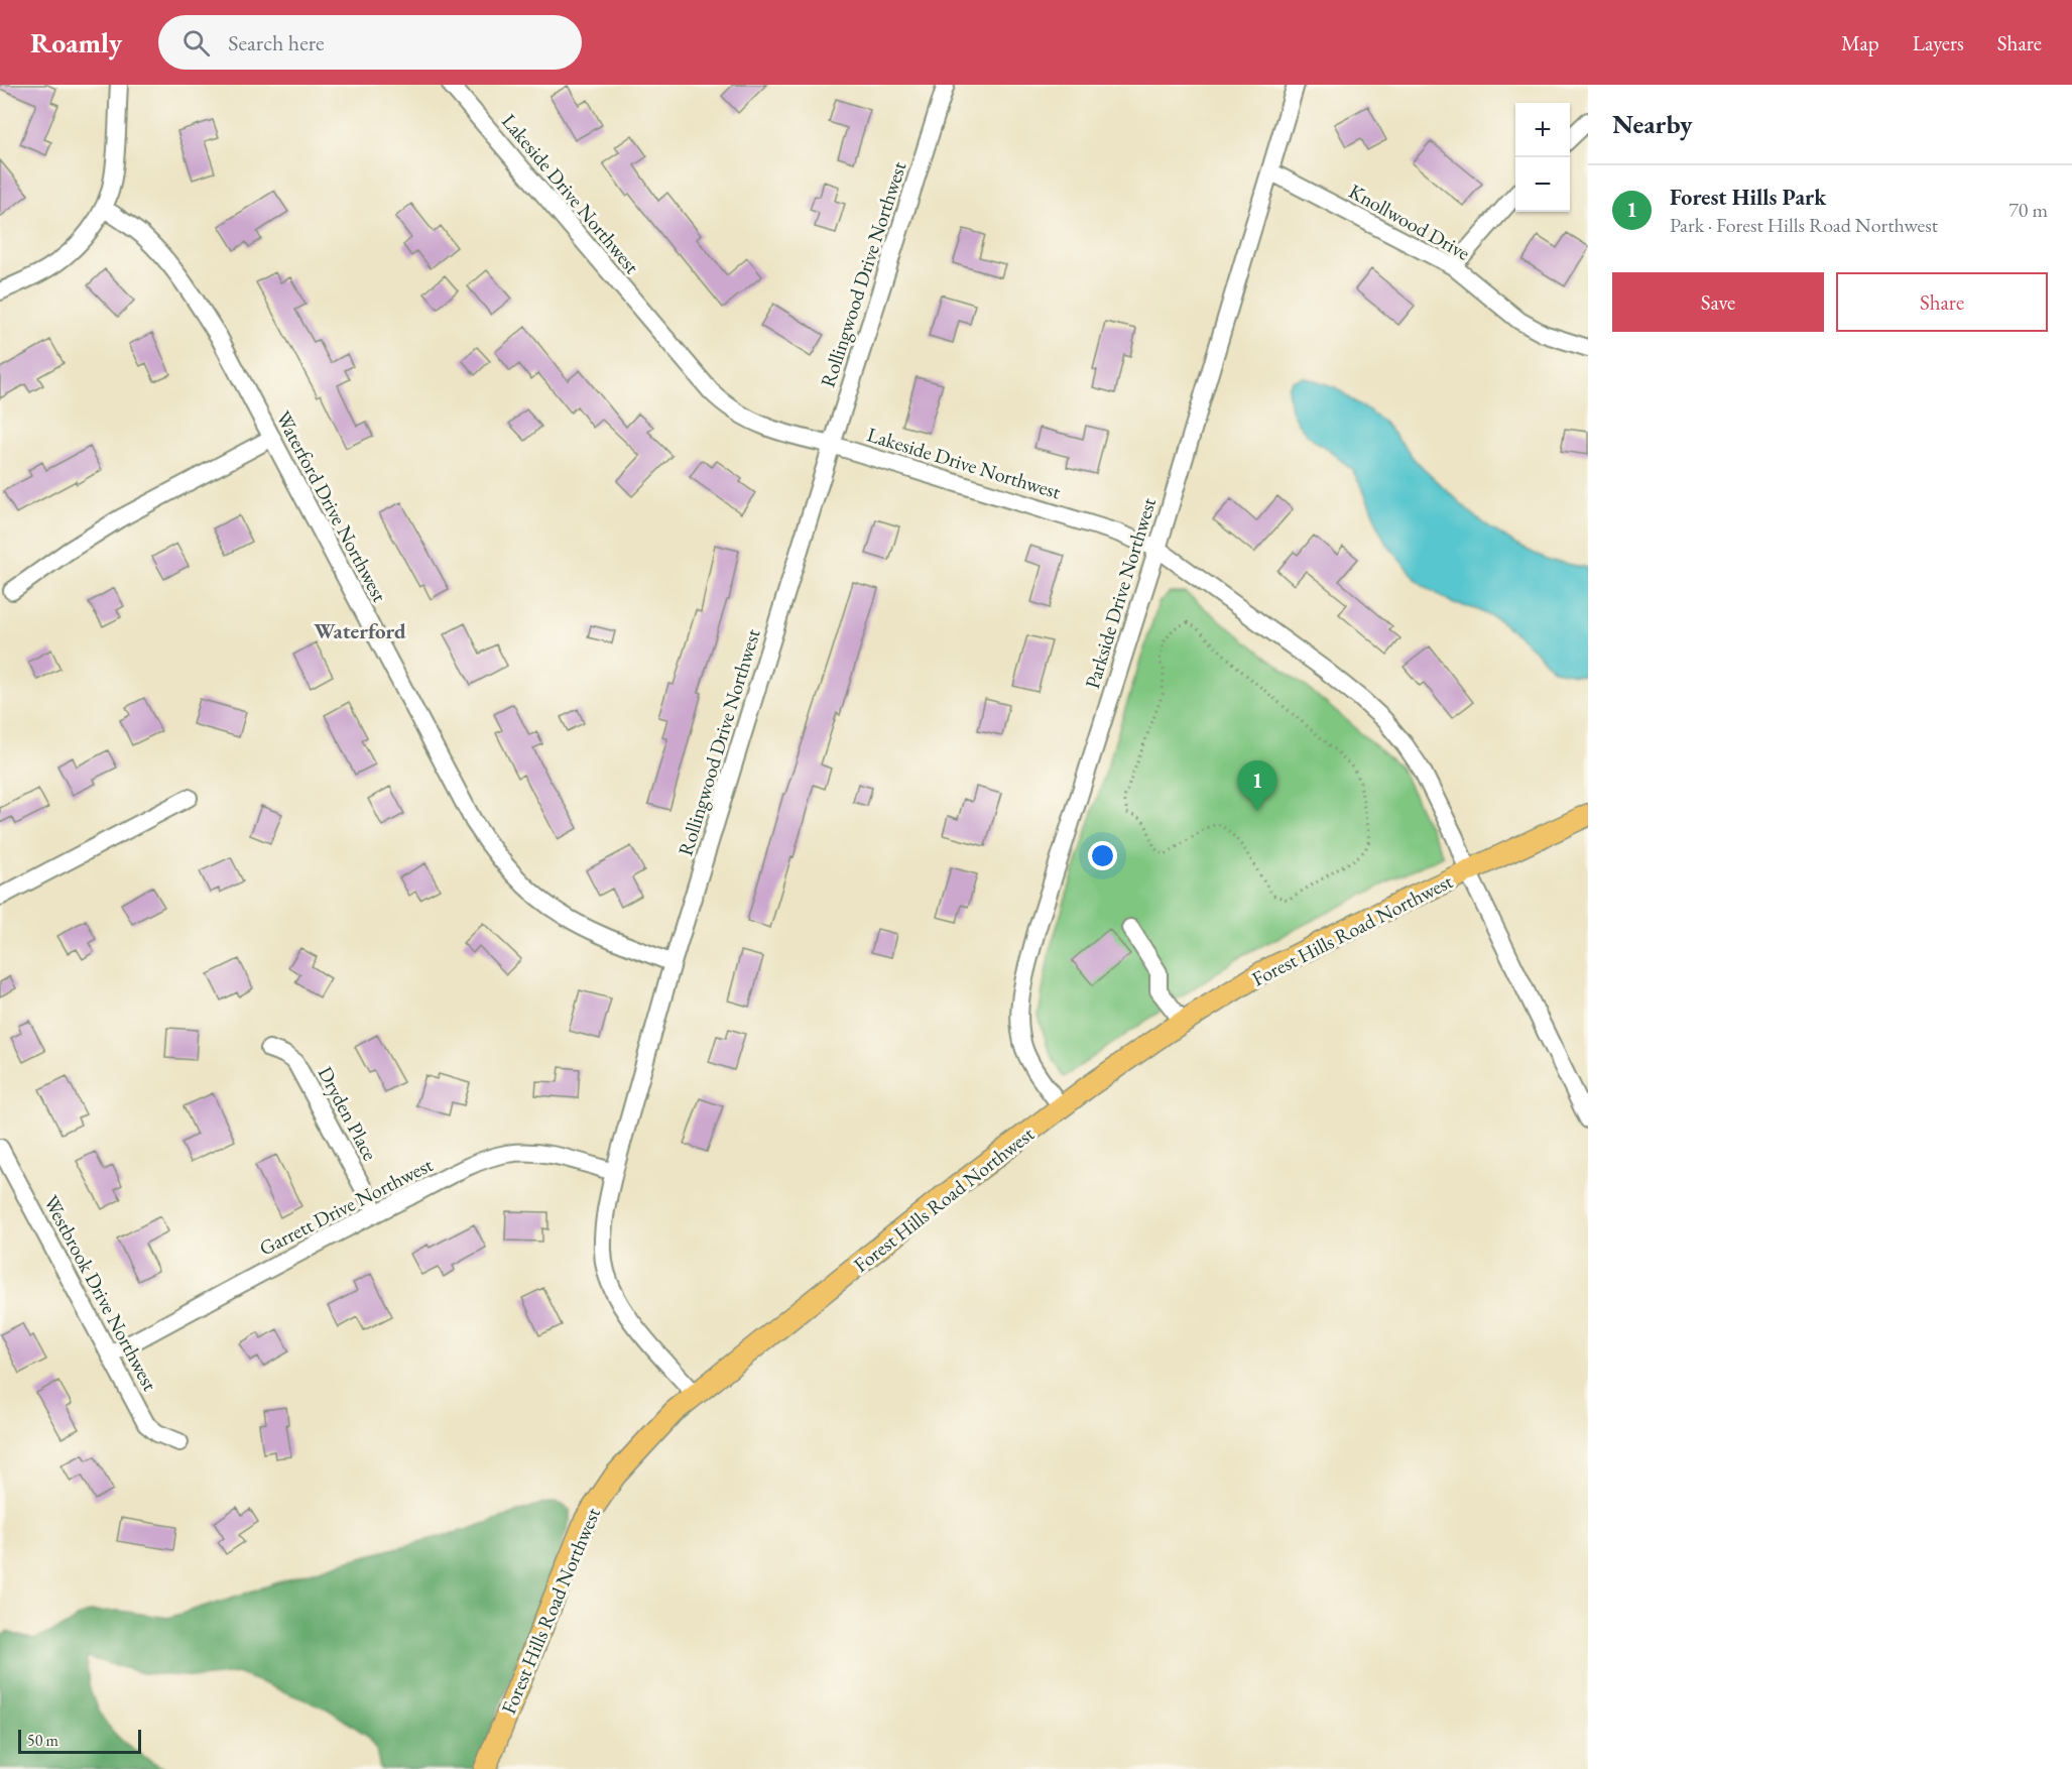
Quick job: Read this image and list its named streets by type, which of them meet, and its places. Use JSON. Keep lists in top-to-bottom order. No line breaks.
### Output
{"streets":{"main road":["Forest Hills Road Northwest"],"street":["Lakeside Drive Northwest","Knollwood Drive","Rollingwood Drive Northwest","Waterford Drive Northwest","Parkside Drive Northwest","Dryden Place","Garrett Drive Northwest","Westbrook Drive Northwest"]},"crossings":[["Lakeside Drive Northwest","Rollingwood Drive Northwest"],["Lakeside Drive Northwest","Parkside Drive Northwest"],["Lakeside Drive Northwest","Forest Hills Road Northwest"],["Knollwood Drive","Parkside Drive Northwest"],["Rollingwood Drive Northwest","Waterford Drive Northwest"],["Rollingwood Drive Northwest","Forest Hills Road Northwest"],["Rollingwood Drive Northwest","Garrett Drive Northwest"],["Parkside Drive Northwest","Forest Hills Road Northwest"],["Dryden Place","Garrett Drive Northwest"],["Garrett Drive Northwest","Westbrook Drive Northwest"]],"districts":["Waterford"],"scale_bar":"50 m","page":{"header":"Roamly","search":"Search here","nav":["Map","Layers","Share"],"heading":"Nearby","map_buttons":["+","−"],"list":[{"mark":"1","name":"Forest Hills Park","note":"Park · Forest Hills Road Northwest","value":"70 m"}],"buttons":["Save","Share"],"pins":"1","scale":"50 m"}}
